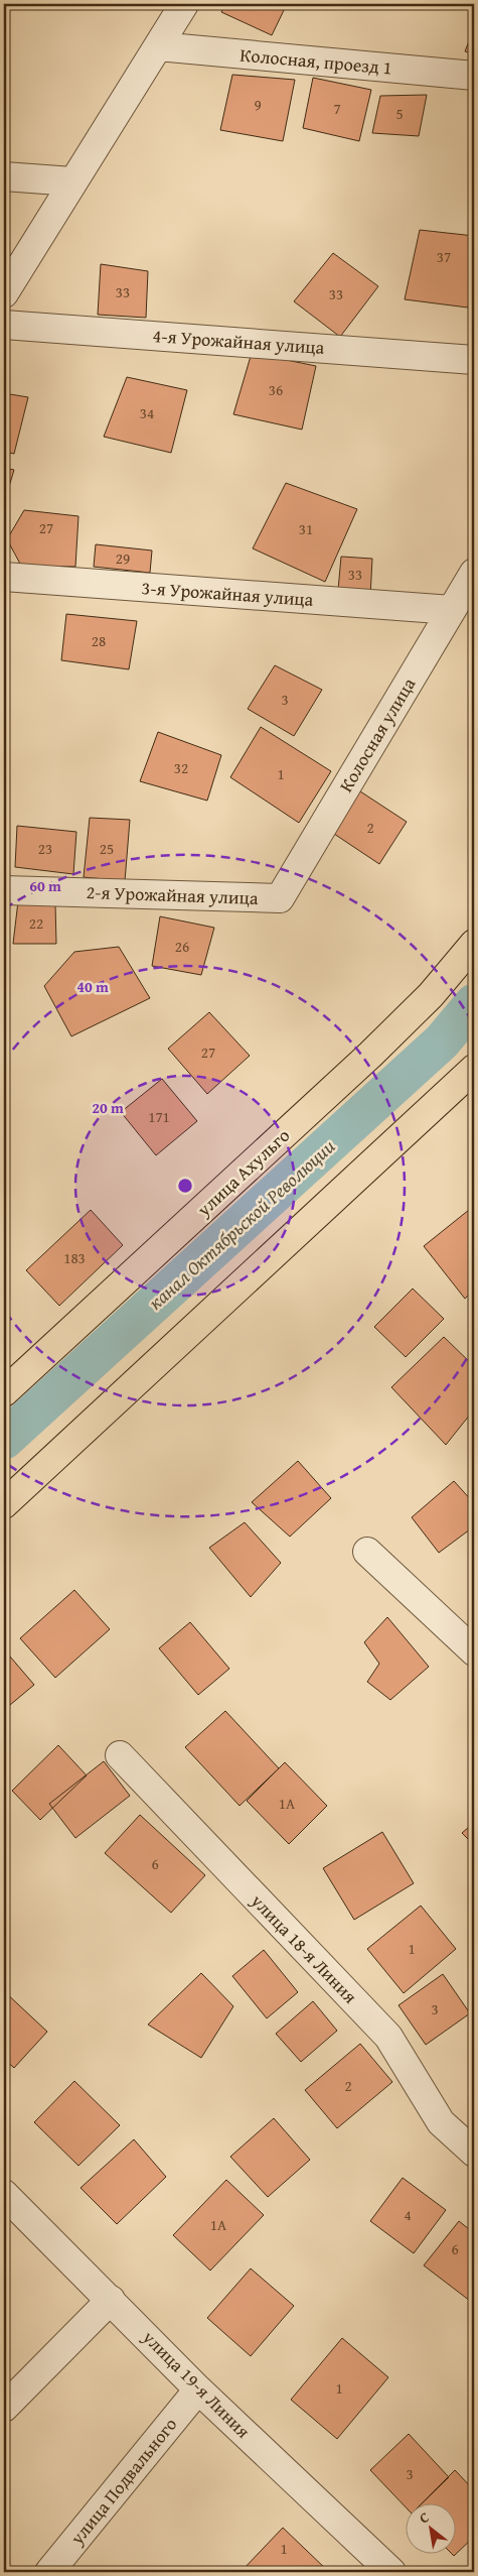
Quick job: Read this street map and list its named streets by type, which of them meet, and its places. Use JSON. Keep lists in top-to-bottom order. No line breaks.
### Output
{"streets":{"main road":["улица Ахульго"],"street":["Колосная, проезд 1","4-я Урожайная улица","3-я Урожайная улица","Колосная улица","2-я Урожайная улица","улица 18-я Линия","улица 19-я Линия","улица Подвального"]},"crossings":[["3-я Урожайная улица","Колосная улица"],["Колосная улица","2-я Урожайная улица"],["улица 19-я Линия","улица Подвального"]],"water":["канал Октябрьской Революции"],"house_numbers":["9","7","5","37","33","33","36","34","27","31","29","33","28","3","32","1","2","23","25","22","26","27","171","183","1А","6","1","3","2","4","1А","6","1","3","1"],"north":"top left","rings":["60 m","40 m","20 m"]}
